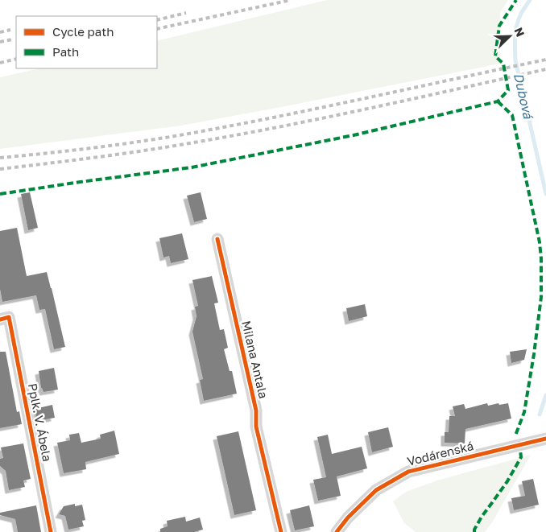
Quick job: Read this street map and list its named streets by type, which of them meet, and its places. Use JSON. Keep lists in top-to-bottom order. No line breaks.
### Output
{"streets":{"street":["Milana Antala","Pplk. V. Ábela","Vodárenská"]},"water":["Dubová"],"legend":["Cycle path","Path"],"north":"top right"}
